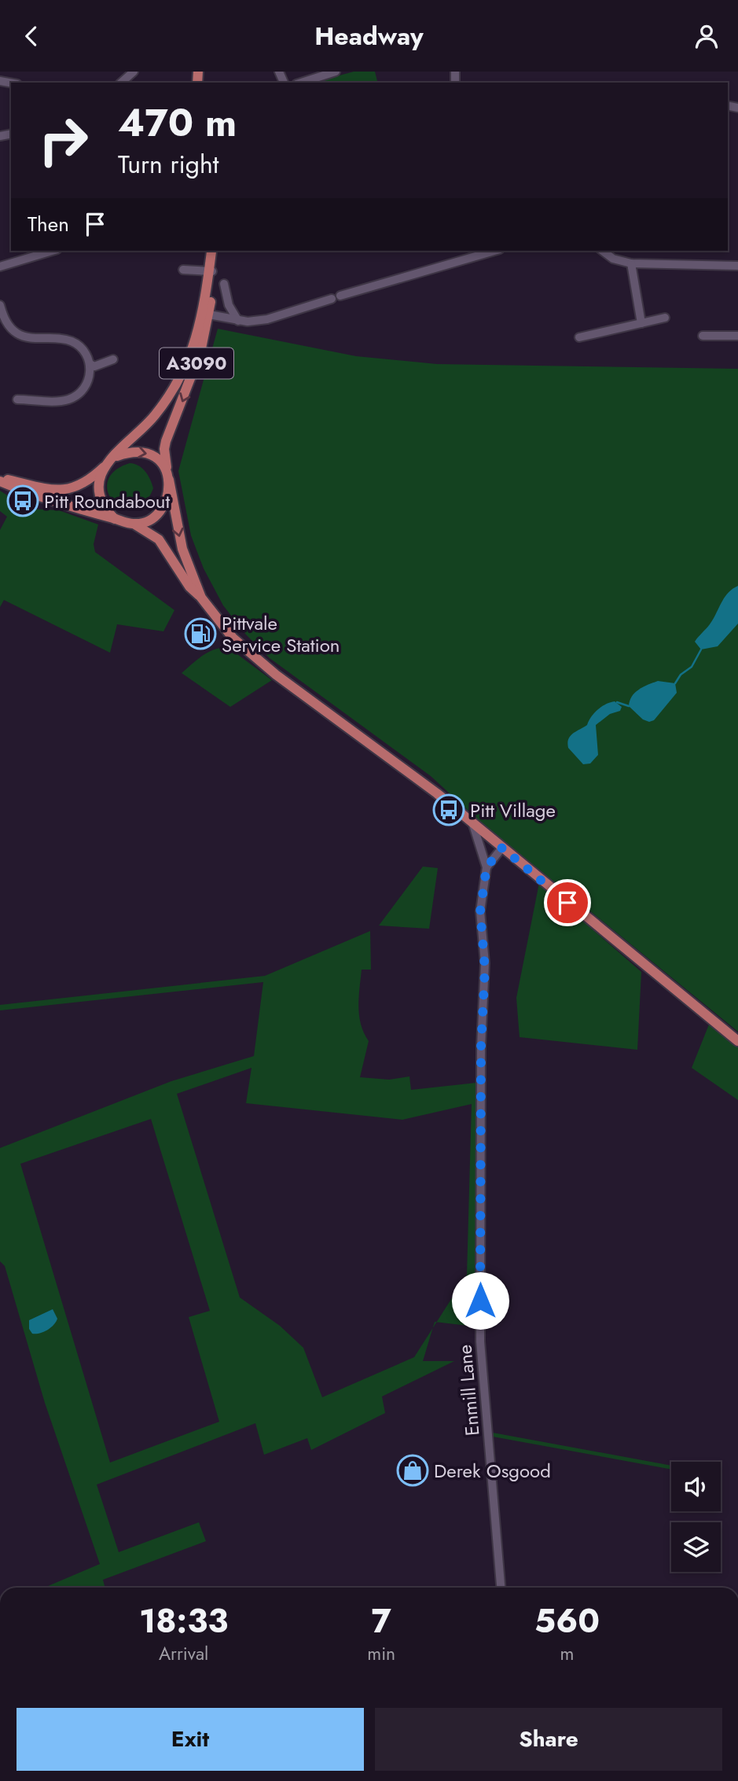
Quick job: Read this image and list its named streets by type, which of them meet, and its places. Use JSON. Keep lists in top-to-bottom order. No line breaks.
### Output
{"streets":{"main road":["A3090"],"street":["Enmill Lane"]},"crossings":[["A3090","Enmill Lane"]],"places":{"bus stop":["Pitt Roundabout","Pitt Village"],"fuel station":["Pittvale Service Station"],"shop":["Derek Osgood"]},"page":{"header":"Headway","turn":["470 m","Turn right"],"then":"Then","eta":["18:33","Arrival","7","min","560","m"],"buttons":["Exit","Share"]}}
